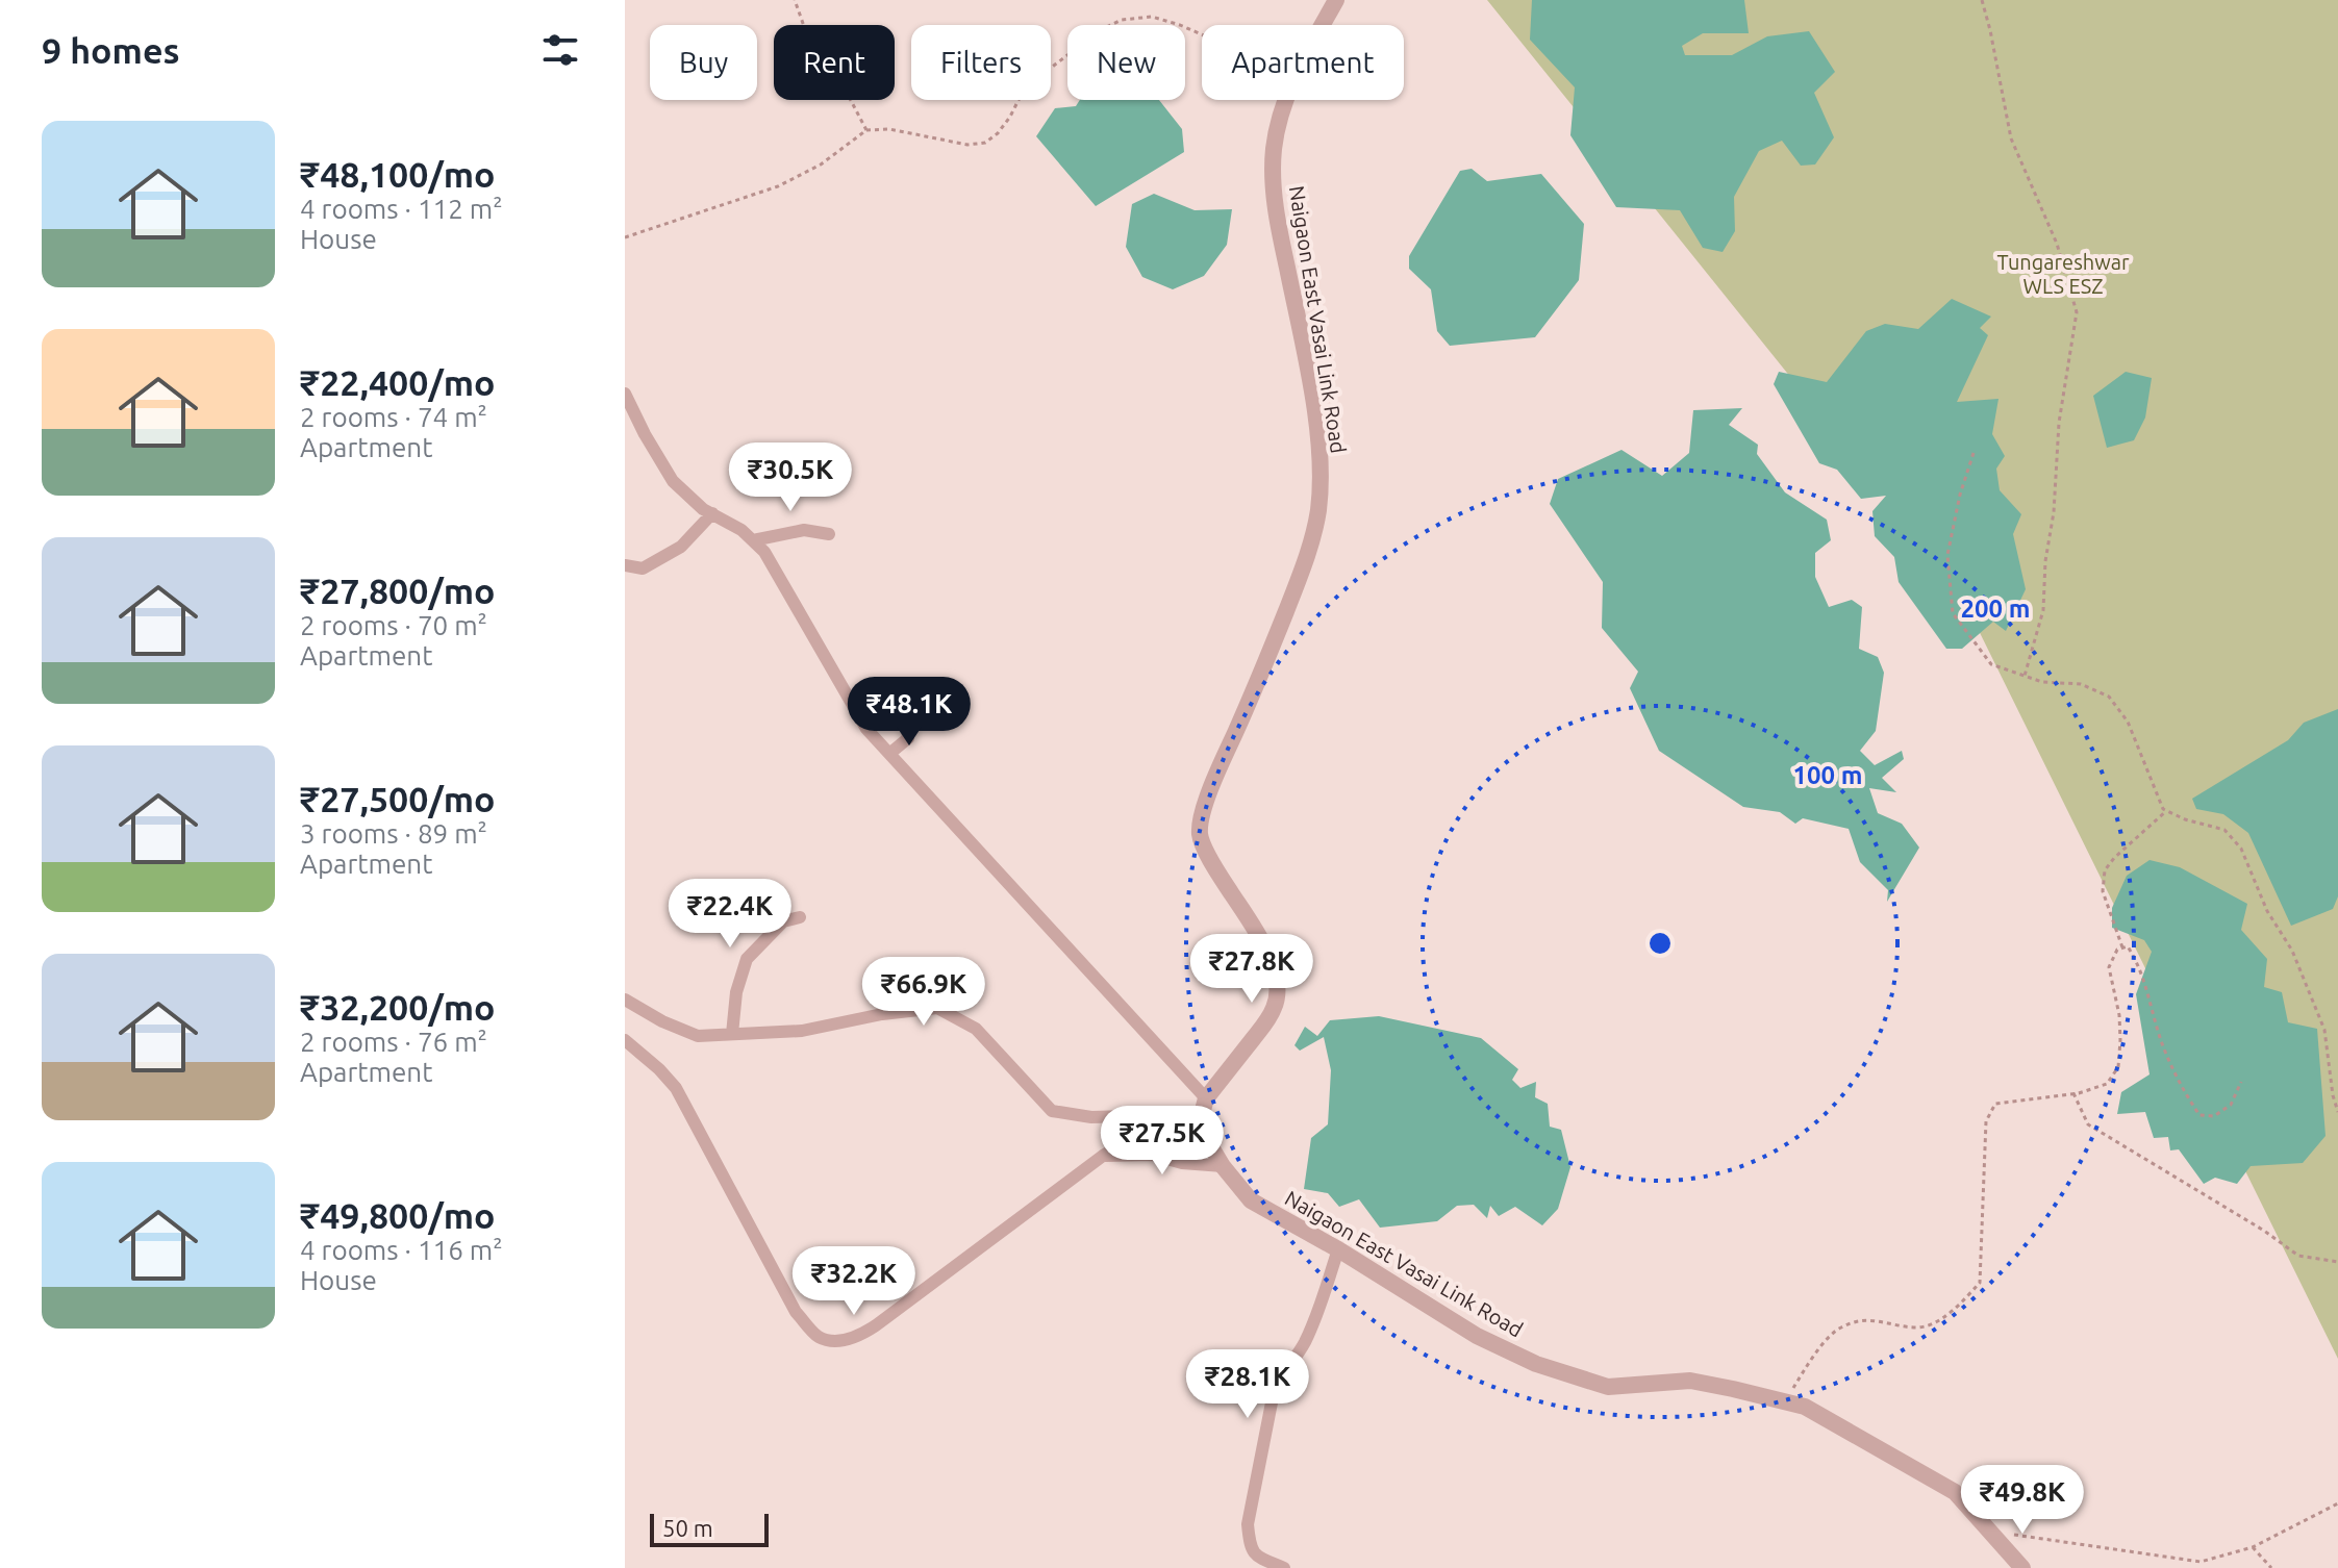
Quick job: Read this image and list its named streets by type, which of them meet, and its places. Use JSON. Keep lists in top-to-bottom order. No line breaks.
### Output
{"streets":{"street":["Naigaon East Vasai Link Road"]},"parks":["Tungareshwar WLS ESZ"],"scale_bar":"50 m","page":{"heading":"9 homes","chip":["Buy","Rent","Filters","New","Apartment"],"list":[{"name":"₹48,100/mo","note":"4 rooms · 112 m² · House"},{"name":"₹22,400/mo","note":"2 rooms · 74 m² · Apartment"},{"name":"₹27,800/mo","note":"2 rooms · 70 m² · Apartment"},{"name":"₹27,500/mo","note":"3 rooms · 89 m² · Apartment"},{"name":"₹32,200/mo","note":"2 rooms · 76 m² · Apartment"},{"name":"₹49,800/mo","note":"4 rooms · 116 m² · House"}],"price":["₹30.5K","₹48.1K","₹22.4K","₹27.8K","₹66.9K","₹27.5K","₹32.2K","₹28.1K","₹49.8K"],"scale":"50 m"},"rings":["200 m","100 m"]}
